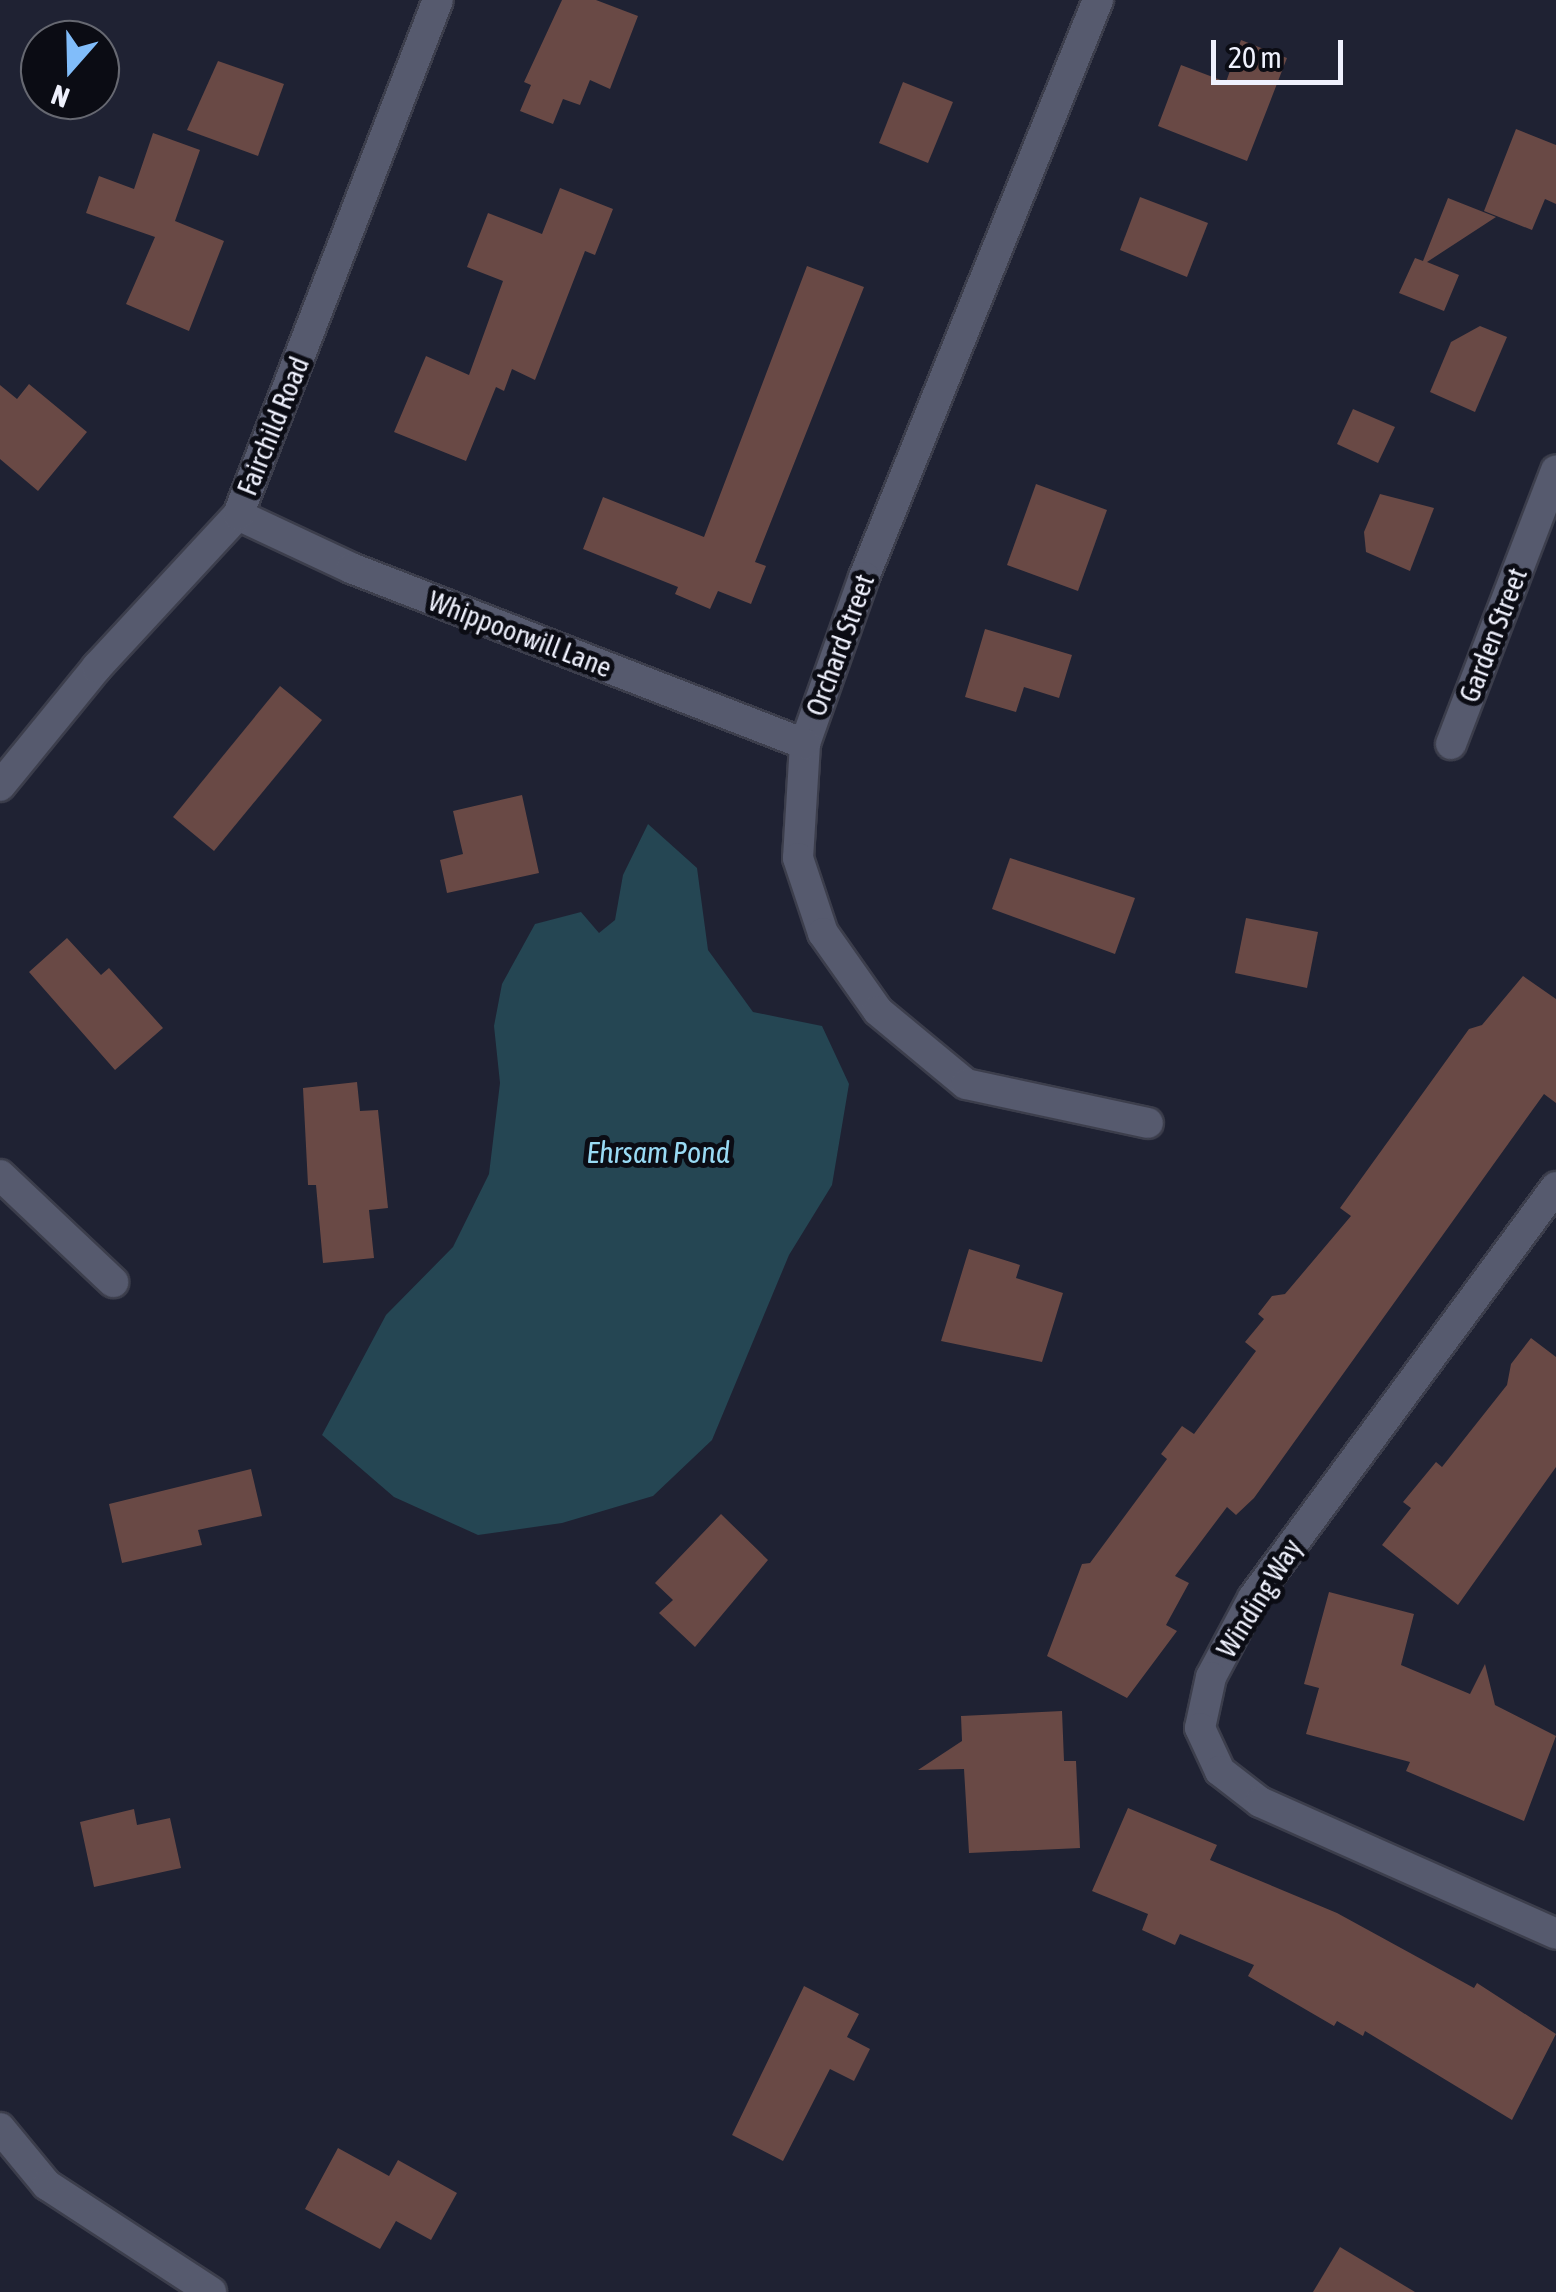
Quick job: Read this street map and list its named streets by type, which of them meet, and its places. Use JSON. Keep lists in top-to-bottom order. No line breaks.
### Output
{"streets":{"street":["Fairchild Road","Whippoorwill Lane","Garden Street","Orchard Street","Winding Way"]},"crossings":[["Fairchild Road","Whippoorwill Lane"],["Whippoorwill Lane","Orchard Street"]],"water":["Ehrsam Pond"],"scale_bar":"20 m","north":"bottom"}
